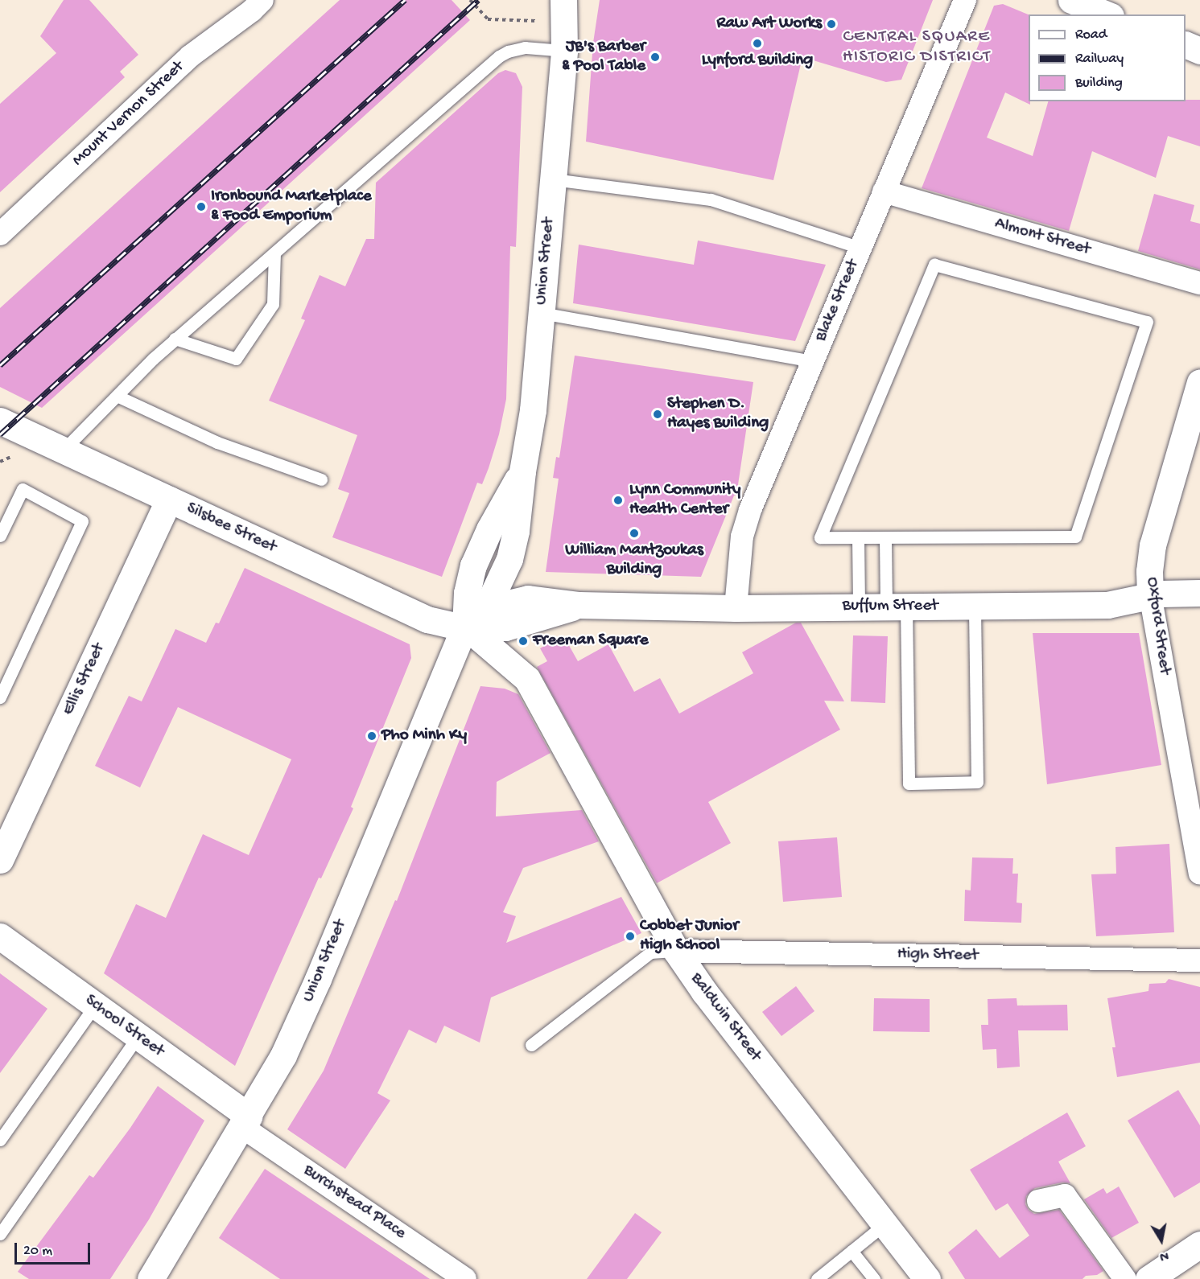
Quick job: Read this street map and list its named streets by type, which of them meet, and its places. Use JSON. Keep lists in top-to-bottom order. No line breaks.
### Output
{"streets":{"main road":["Union Street","Silsbee Street","Buffum Street","Oxford Street","Ellis Street","Baldwin Street","School Street"],"street":["Mount Vernon Street","Almont Street","Blake Street","High Street","Burchstead Place"]},"crossings":[["Almont Street","Blake Street"],["Union Street","Silsbee Street"],["Union Street","Buffum Street"],["Union Street","Baldwin Street"],["Union Street","School Street"],["Union Street","Burchstead Place"],["Blake Street","Buffum Street"],["Silsbee Street","Buffum Street"],["Silsbee Street","Ellis Street"],["Silsbee Street","Baldwin Street"],["Buffum Street","Oxford Street"],["Buffum Street","Baldwin Street"],["High Street","Baldwin Street"],["School Street","Burchstead Place"]],"districts":["CENTRAL SQUARE HISTORIC DISTRICT"],"places":["Raw Art Works","Lynford Building","JB's Barber & Pool Table","Ironbound Marketplace & Food Emporium","Stephen D. Hayes Building","Lynn Community Health Center","William Mantzoukas Building","Freeman Square","Pho Minh Ky","Cobbet Junior High School"],"legend":["Road","Railway","Building"],"scale_bar":"20 m","north":"bottom"}
